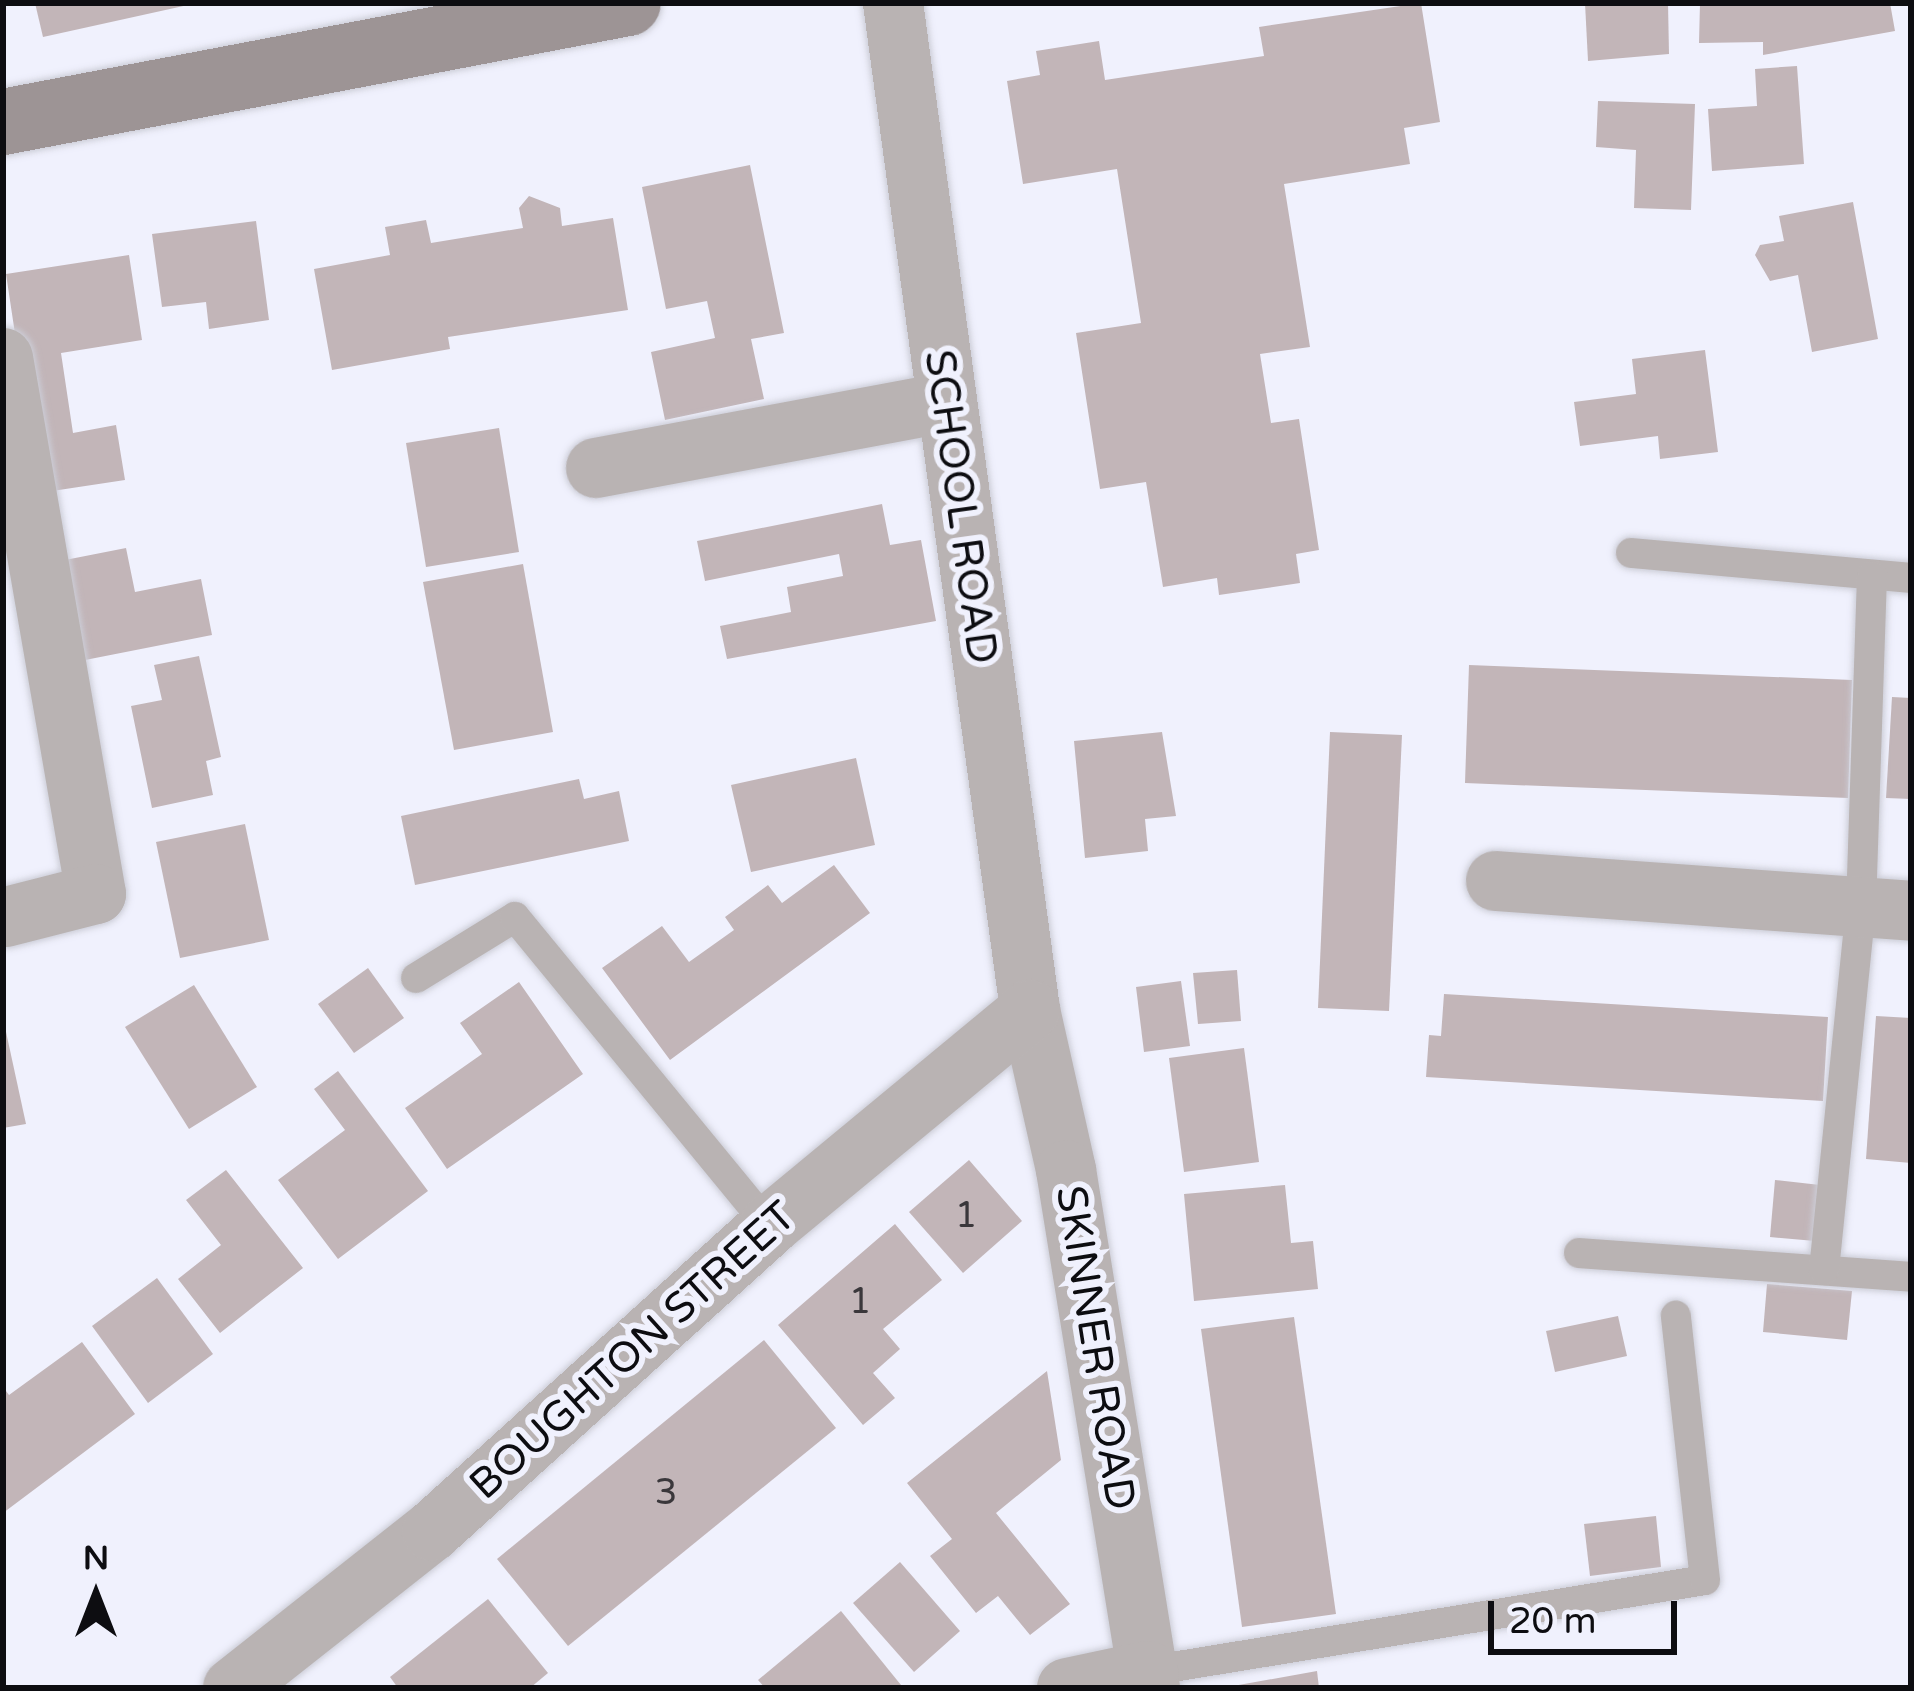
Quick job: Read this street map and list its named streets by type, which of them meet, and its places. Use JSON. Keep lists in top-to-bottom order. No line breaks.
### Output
{"streets":{"street":["SCHOOL ROAD","SKINNER ROAD","BOUGHTON STREET"]},"crossings":[["SCHOOL ROAD","SKINNER ROAD"],["SCHOOL ROAD","BOUGHTON STREET"],["SKINNER ROAD","BOUGHTON STREET"]],"house_numbers":["1","1","3"],"scale_bar":"20 m","north":"top"}
